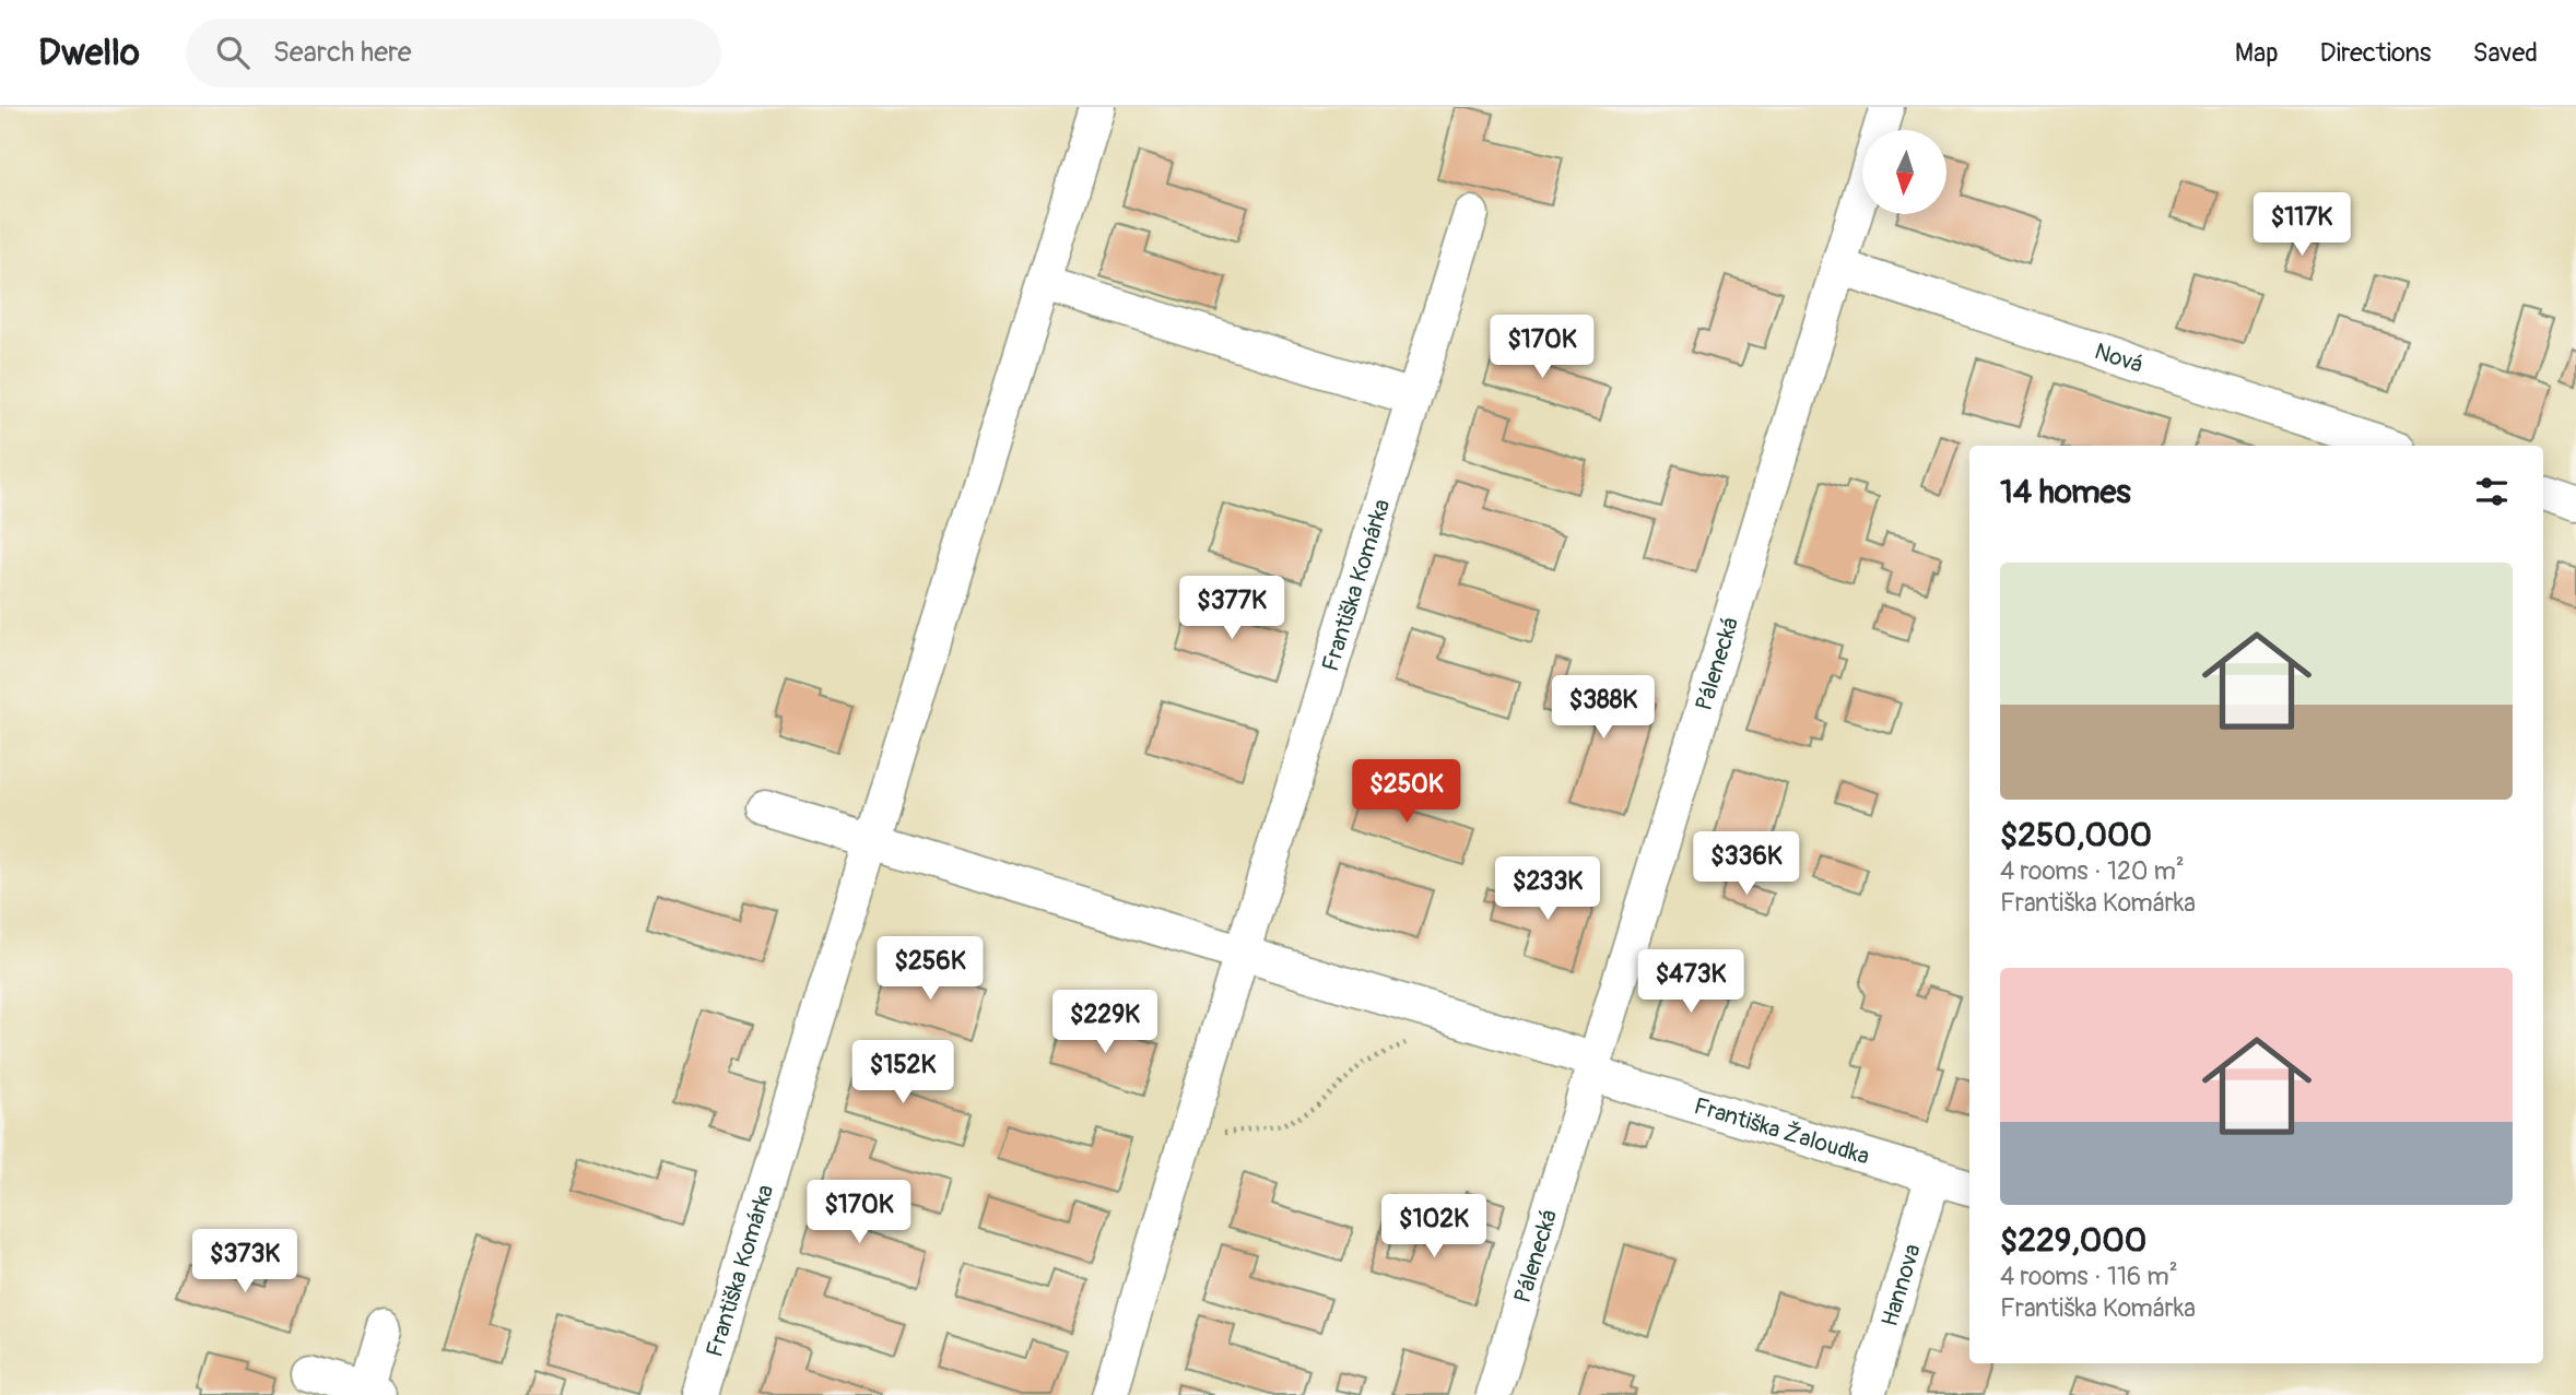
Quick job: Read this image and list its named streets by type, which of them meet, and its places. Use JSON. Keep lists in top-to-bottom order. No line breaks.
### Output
{"streets":{"street":["Nová","Františka Komárka","Pálenecká","Františka Žaloudka","Hannova"]},"crossings":[["Nová","Pálenecká"],["Pálenecká","Františka Žaloudka"],["Františka Žaloudka","Hannova"]],"north":"bottom","page":{"header":"Dwello","search":"Search here","nav":["Map","Directions","Saved"],"price":["$117K","$170K","$377K","$388K","$250K","$336K","$233K","$256K","$473K","$229K","$152K","$170K","$102K","$373K"],"heading":"14 homes","list":[{"name":"$250,000","note":"4 rooms · 120 m² · Františka Komárka"},{"name":"$229,000","note":"4 rooms · 116 m² · Františka Komárka"}]}}
